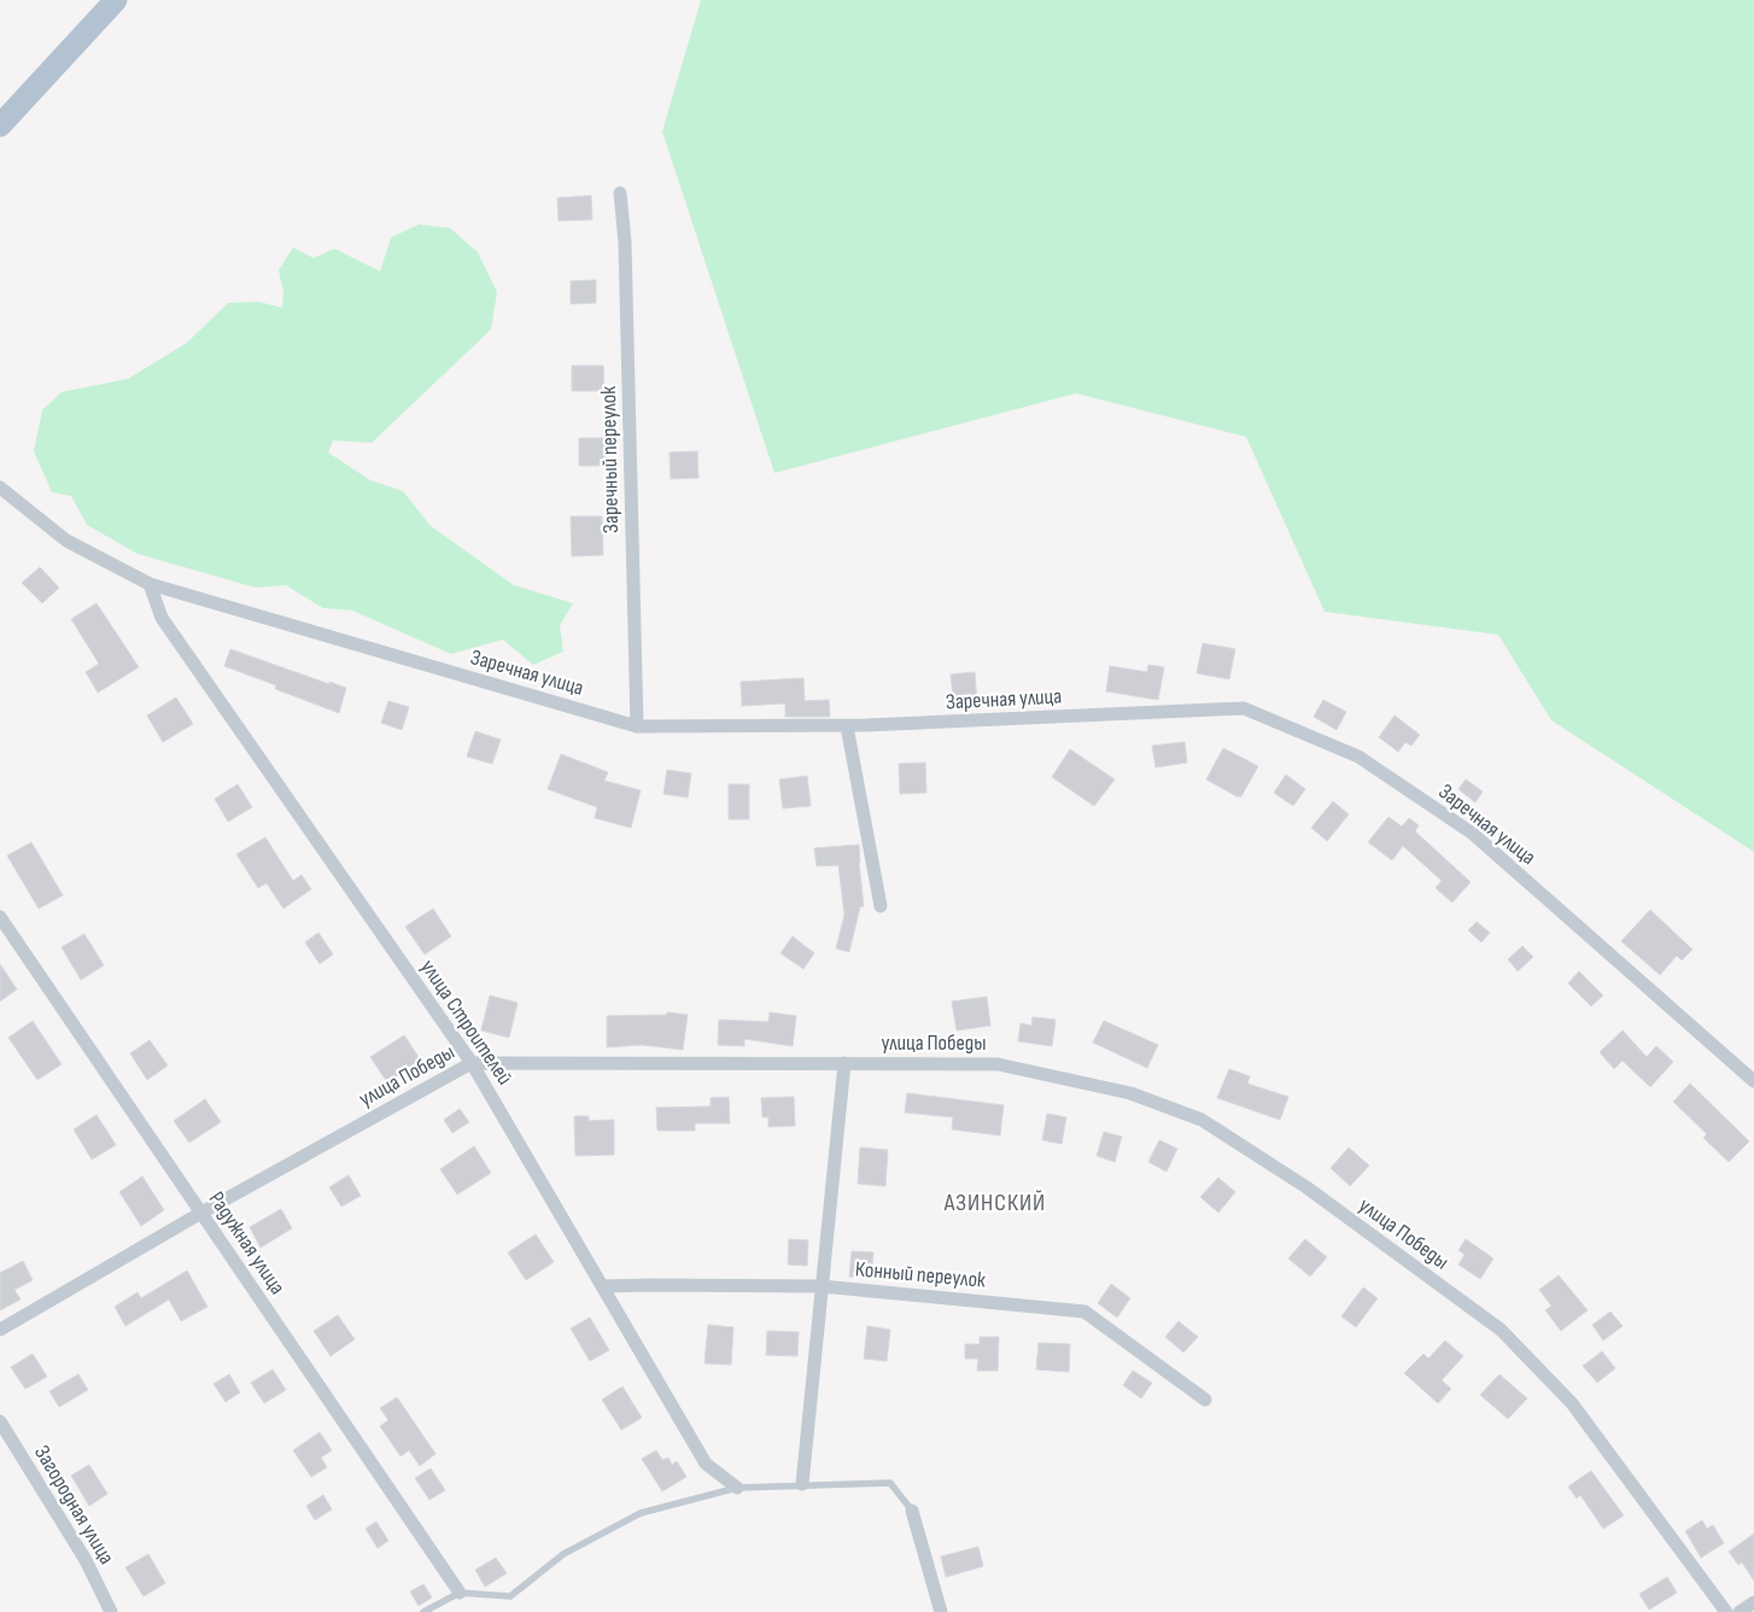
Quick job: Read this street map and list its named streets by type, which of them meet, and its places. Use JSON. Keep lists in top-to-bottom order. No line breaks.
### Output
{"streets":{"street":["Заречный переулок","Заречная улица","улица Строителей","улица Победы","Радужная улица","Конный переулок","Загородная улица"]},"crossings":[["Заречный переулок","Заречная улица"],["Заречная улица","улица Строителей"],["улица Строителей","улица Победы"],["улица Строителей","Конный переулок"],["улица Победы","Радужная улица"]],"districts":["АЗИНСКИЙ"]}
